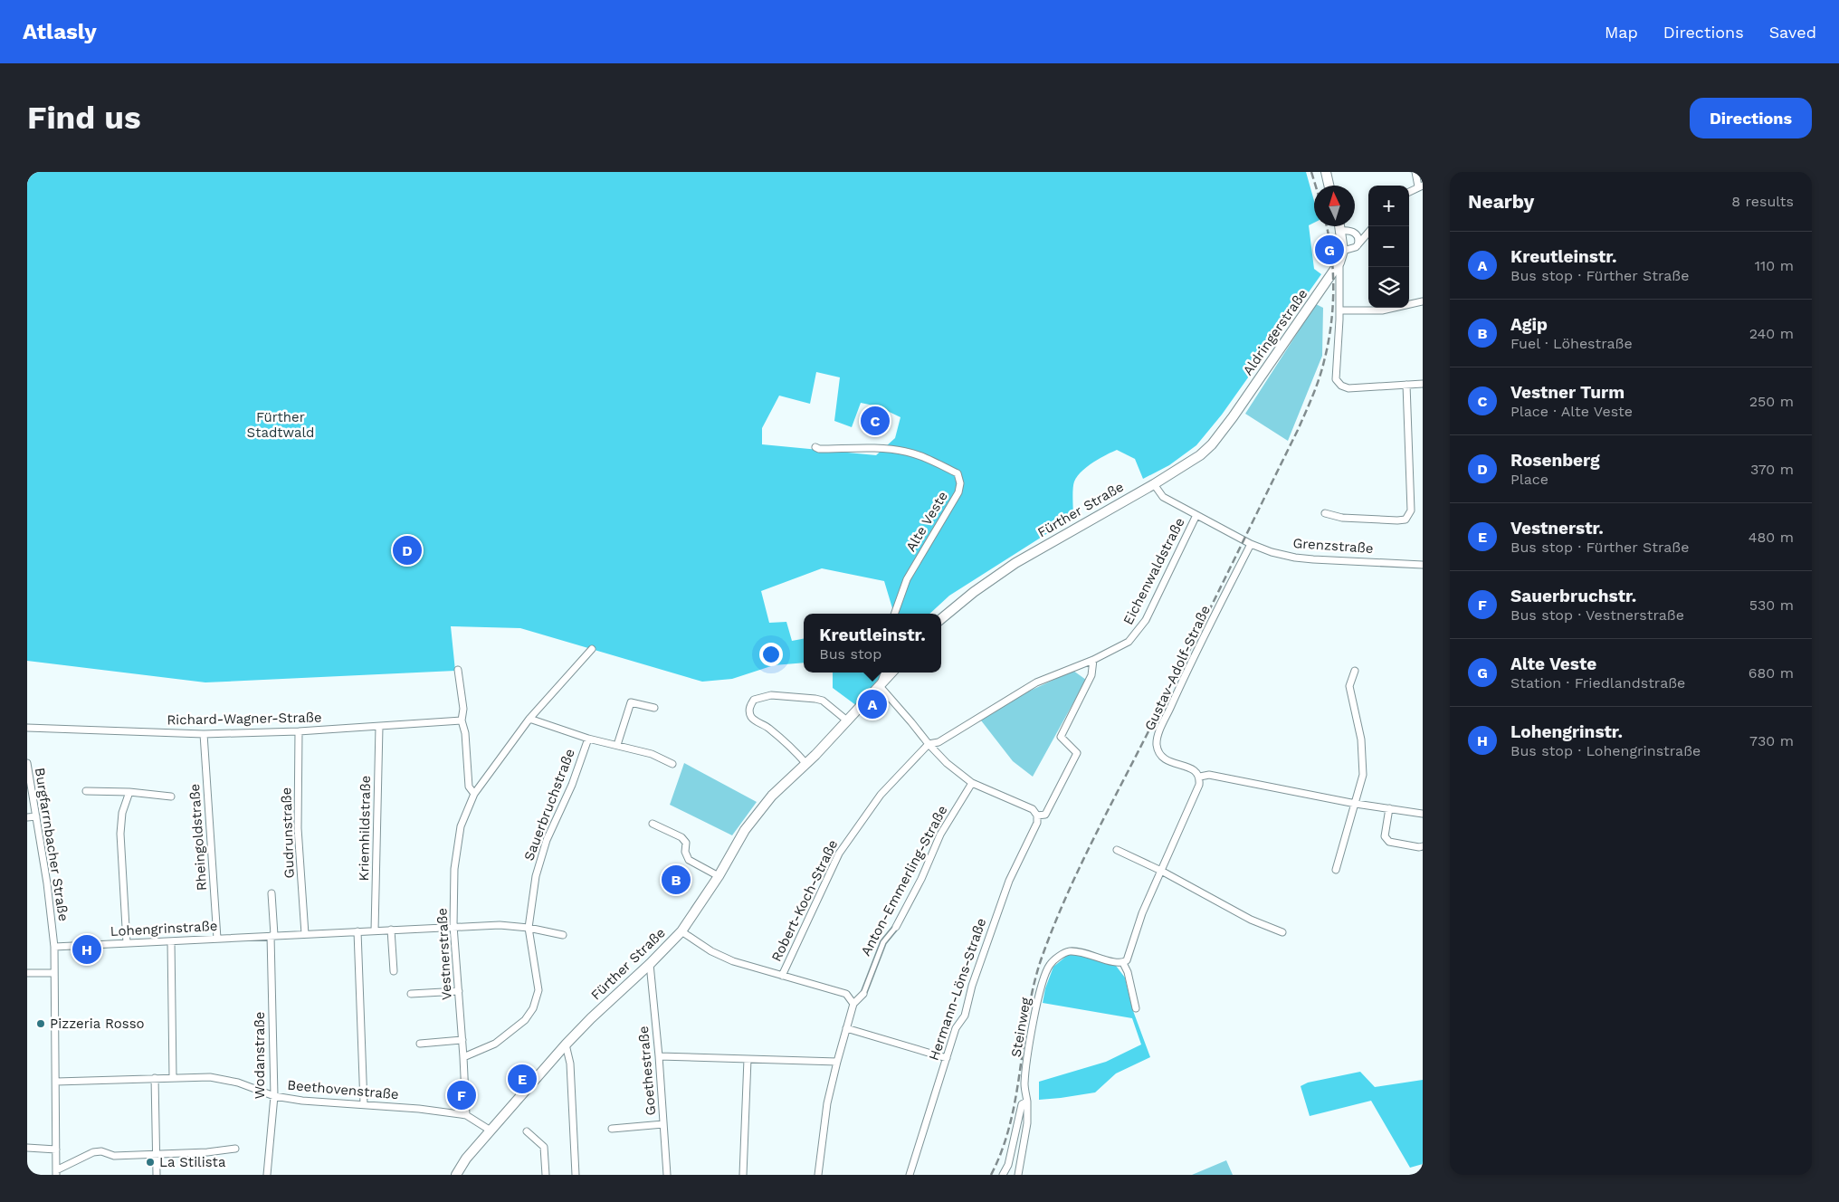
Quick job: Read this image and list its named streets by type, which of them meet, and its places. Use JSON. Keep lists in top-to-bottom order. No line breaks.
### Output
{"streets":{"main road":["Aldringerstraße","Fürther Straße"],"street":["Alte Veste","Grenzstraße","Eichenwaldstraße","Gustav-Adolf-Straße","Richard-Wagner-Straße","Sauerbruchstraße","Kriemhildstraße","Gudrunstraße","Rheingoldstraße","Burgfarrnbacher Straße","Anton-Emmerling-Straße","Robert-Koch-Straße","Lohengrinstraße","Vestnerstraße","Hermann-Löns-Straße","Steinweg","Wodanstraße","Goethestraße","Beethovenstraße"]},"crossings":[["Aldringerstraße","Fürther Straße"],["Fürther Straße","Grenzstraße"],["Fürther Straße","Goethestraße"],["Fürther Straße","Beethovenstraße"],["Grenzstraße","Eichenwaldstraße"],["Grenzstraße","Gustav-Adolf-Straße"],["Eichenwaldstraße","Robert-Koch-Straße"],["Richard-Wagner-Straße","Kriemhildstraße"],["Richard-Wagner-Straße","Gudrunstraße"],["Richard-Wagner-Straße","Rheingoldstraße"],["Sauerbruchstraße","Lohengrinstraße"],["Sauerbruchstraße","Vestnerstraße"],["Kriemhildstraße","Lohengrinstraße"],["Gudrunstraße","Lohengrinstraße"],["Rheingoldstraße","Lohengrinstraße"],["Burgfarrnbacher Straße","Lohengrinstraße"],["Burgfarrnbacher Straße","Beethovenstraße"],["Lohengrinstraße","Vestnerstraße"],["Lohengrinstraße","Wodanstraße"],["Vestnerstraße","Beethovenstraße"],["Wodanstraße","Beethovenstraße"]],"parks":["Fürther Stadtwald"],"places":["Pizzeria Rosso","La Stilista"],"north":"top","page":{"header":"Atlasly","nav":["Map","Directions","Saved"],"buttons":"Directions","title":"Find us","heading":["Nearby","8 results"],"map_buttons":["+","−"],"list":[{"mark":"A","name":"Kreutleinstr.","note":"Bus stop · Fürther Straße","value":"110 m"},{"mark":"B","name":"Agip","note":"Fuel · Löhestraße","value":"240 m"},{"mark":"C","name":"Vestner Turm","note":"Place · Alte Veste","value":"250 m"},{"mark":"D","name":"Rosenberg","note":"Place","value":"370 m"},{"mark":"E","name":"Vestnerstr.","note":"Bus stop · Fürther Straße","value":"480 m"},{"mark":"F","name":"Sauerbruchstr.","note":"Bus stop · Vestnerstraße","value":"530 m"},{"mark":"G","name":"Alte Veste","note":"Station · Friedlandstraße","value":"680 m"},{"mark":"H","name":"Lohengrinstr.","note":"Bus stop · Lohengrinstraße","value":"730 m"}],"pins":["G","C","D","A","B","H","E","F"],"popup":["Kreutleinstr.","Bus stop"]}}
